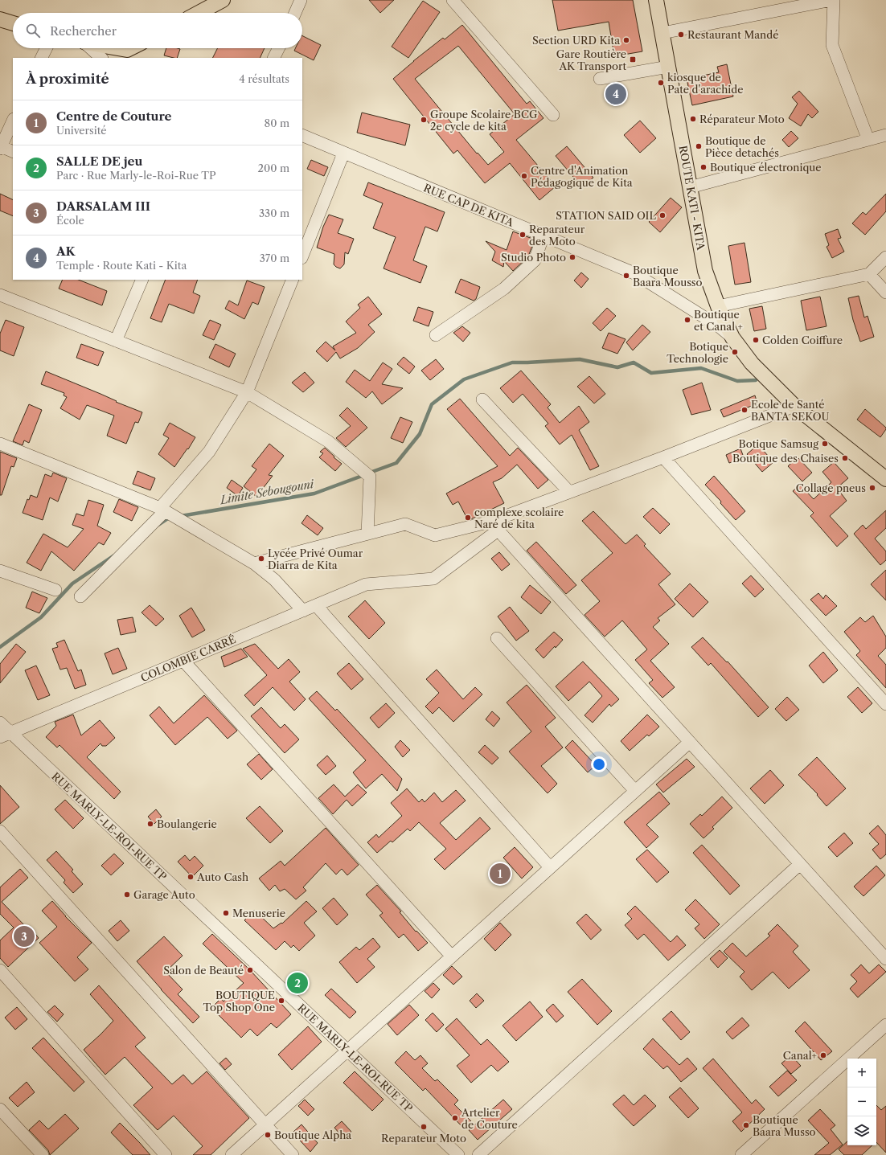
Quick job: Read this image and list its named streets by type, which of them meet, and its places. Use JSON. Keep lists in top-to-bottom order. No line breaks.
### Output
{"streets":{"main road":["ROUTE KATI - KITA"],"street":["RUE CAP DE KITA","COLOMBIE CARRÉ","RUE MARLY-LE-ROI-RUE TP"]},"crossings":[["ROUTE KATI - KITA","RUE CAP DE KITA"],["COLOMBIE CARRÉ","RUE MARLY-LE-ROI-RUE TP"]],"water":["Limite Sebougouni"],"places":{"other":["Restaurant Mandé","Section URD Kita","kiosque de Pate d'arachide","Réparateur Moto","Groupe Scolaire BCG 2e cycle de kita","Boutique de Pièce detachés","Boutique électronique","Centre d'Animation Pédagogique de Kita","STATION SAID OIL","Reparateur des Moto","Studio Photo","Boutique Baara Mousso","Boutique et Canal +","Colden Coiffure","Botique Technologie","Ecole de Santé BANTA SEKOU","Botique Samsug","Boutique des Chaises","Collage pneus","complexe scolaire Naré de kita","Lycée Privé Oumar Diarra de Kita","Boulangerie","Auto Cash","Garage Auto","Menuserie","Salon de Beauté","BOUTIQUE Top Shop One","Canal+","Artelier de Couture","Boutique Baara Musso","Reparateur Moto","Boutique Alpha"],"transit":["Gare Routière AK Transport"]},"page":{"search":"Rechercher","heading":["À proximité","4 résultats"],"pins":["4","1","3","2"],"list":[{"mark":"1","name":"Centre de Couture","note":"Université","value":"80 m"},{"mark":"2","name":"SALLE DE jeu","note":"Parc · Rue Marly-le-Roi-Rue TP","value":"200 m"},{"mark":"3","name":"DARSALAM III","note":"École","value":"330 m"},{"mark":"4","name":"AK","note":"Temple · Route Kati - Kita","value":"370 m"}],"map_buttons":["+","−"]}}
